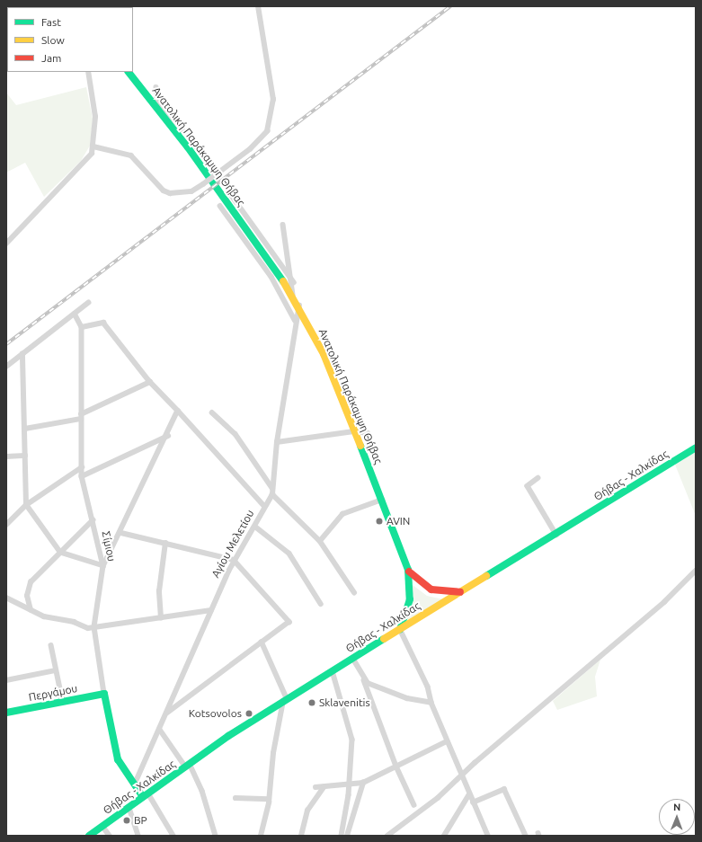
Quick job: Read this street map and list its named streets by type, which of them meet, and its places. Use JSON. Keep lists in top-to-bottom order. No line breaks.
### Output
{"streets":{"main road":["Ανατολική Παράκαμψη Θήβας","Θήβας - Χαλκίδας","Σίμιου","Περγάμου"],"street":["Αγίου Μελετίου"]},"crossings":[["Ανατολική Παράκαμψη Θήβας","Θήβας - Χαλκίδας"],["Ανατολική Παράκαμψη Θήβας","Αγίου Μελετίου"],["Αγίου Μελετίου","Σίμιου"],["Σίμιου","Περγάμου"]],"places":["AVIN","Sklavenitis","Kotsovolos","BP"],"legend":["Fast","Slow","Jam"],"north":"top"}
